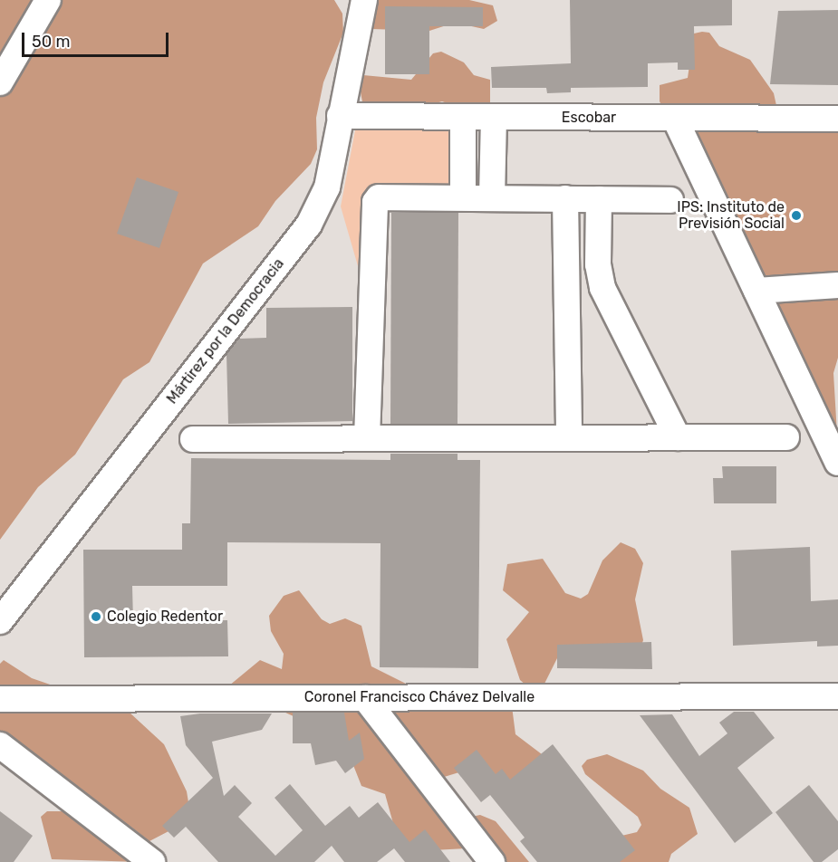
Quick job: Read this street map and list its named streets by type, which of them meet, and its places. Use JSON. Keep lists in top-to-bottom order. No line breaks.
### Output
{"streets":{"street":["Escobar","Mártirez por la Democracia","Coronel Francisco Chávez Delvalle"]},"crossings":[["Escobar","Mártirez por la Democracia"]],"places":["IPS: Instituto de Previsión Social","Colegio Redentor"],"scale_bar":"50 m"}
